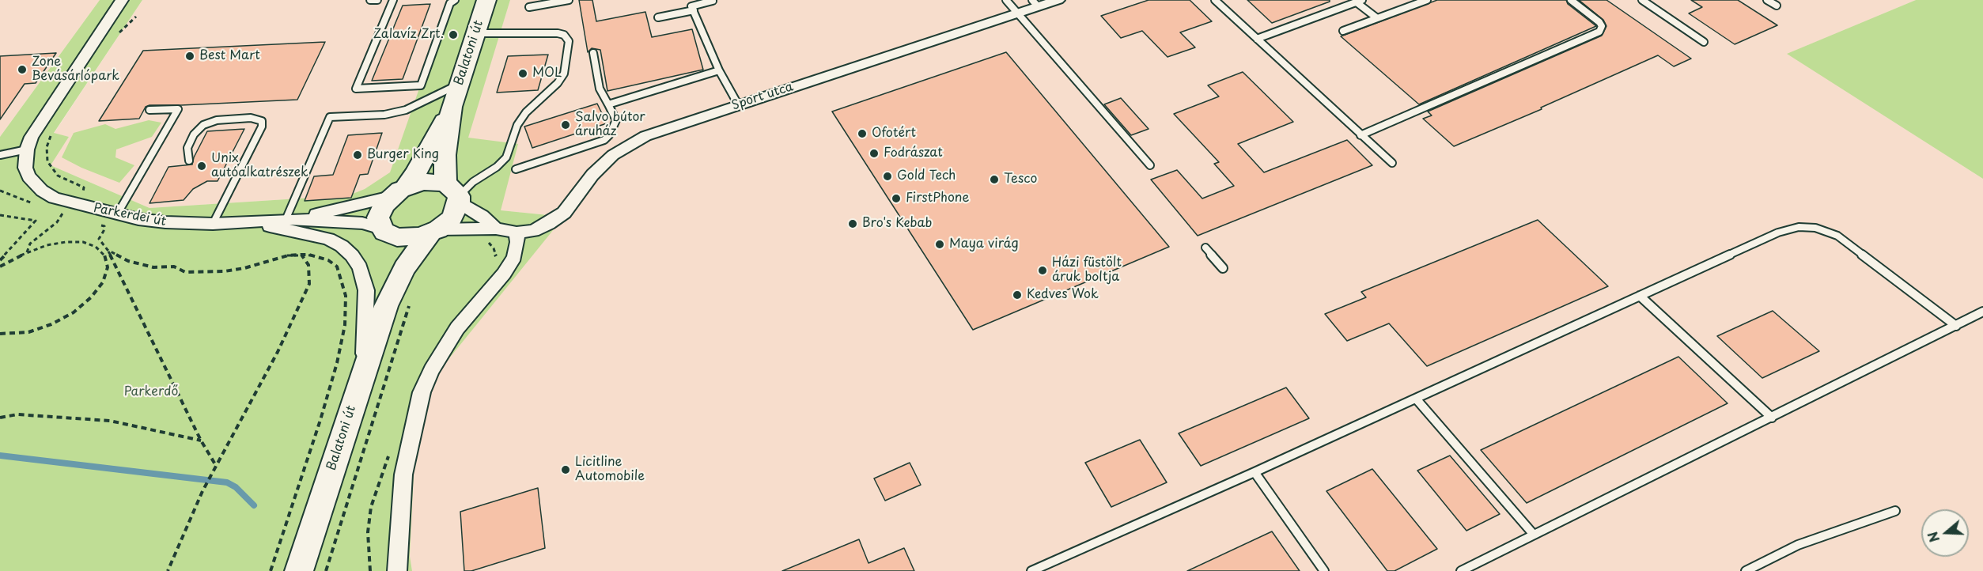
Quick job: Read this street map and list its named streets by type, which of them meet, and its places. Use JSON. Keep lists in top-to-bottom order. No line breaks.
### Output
{"streets":{"main road":["Balatoni út"],"street":["Sport utca","Parkerdei út"]},"crossings":[["Balatoni út","Sport utca"],["Balatoni út","Parkerdei út"],["Sport utca","Parkerdei út"]],"parks":["Parkerdő"],"places":["Zalavíz Zrt.","Best Mart","Zone Bevásárlópark","MOL","Salvo bútor áruház","Ofotért","Fodrászat","Burger King","Unix autóalkatrészek","Gold Tech","Tesco","FirstPhone","Bro's Kebab","Maya virág","Házi füstölt áruk boltja","Kedves Wok","Licitline Automobile"],"north":"left"}
